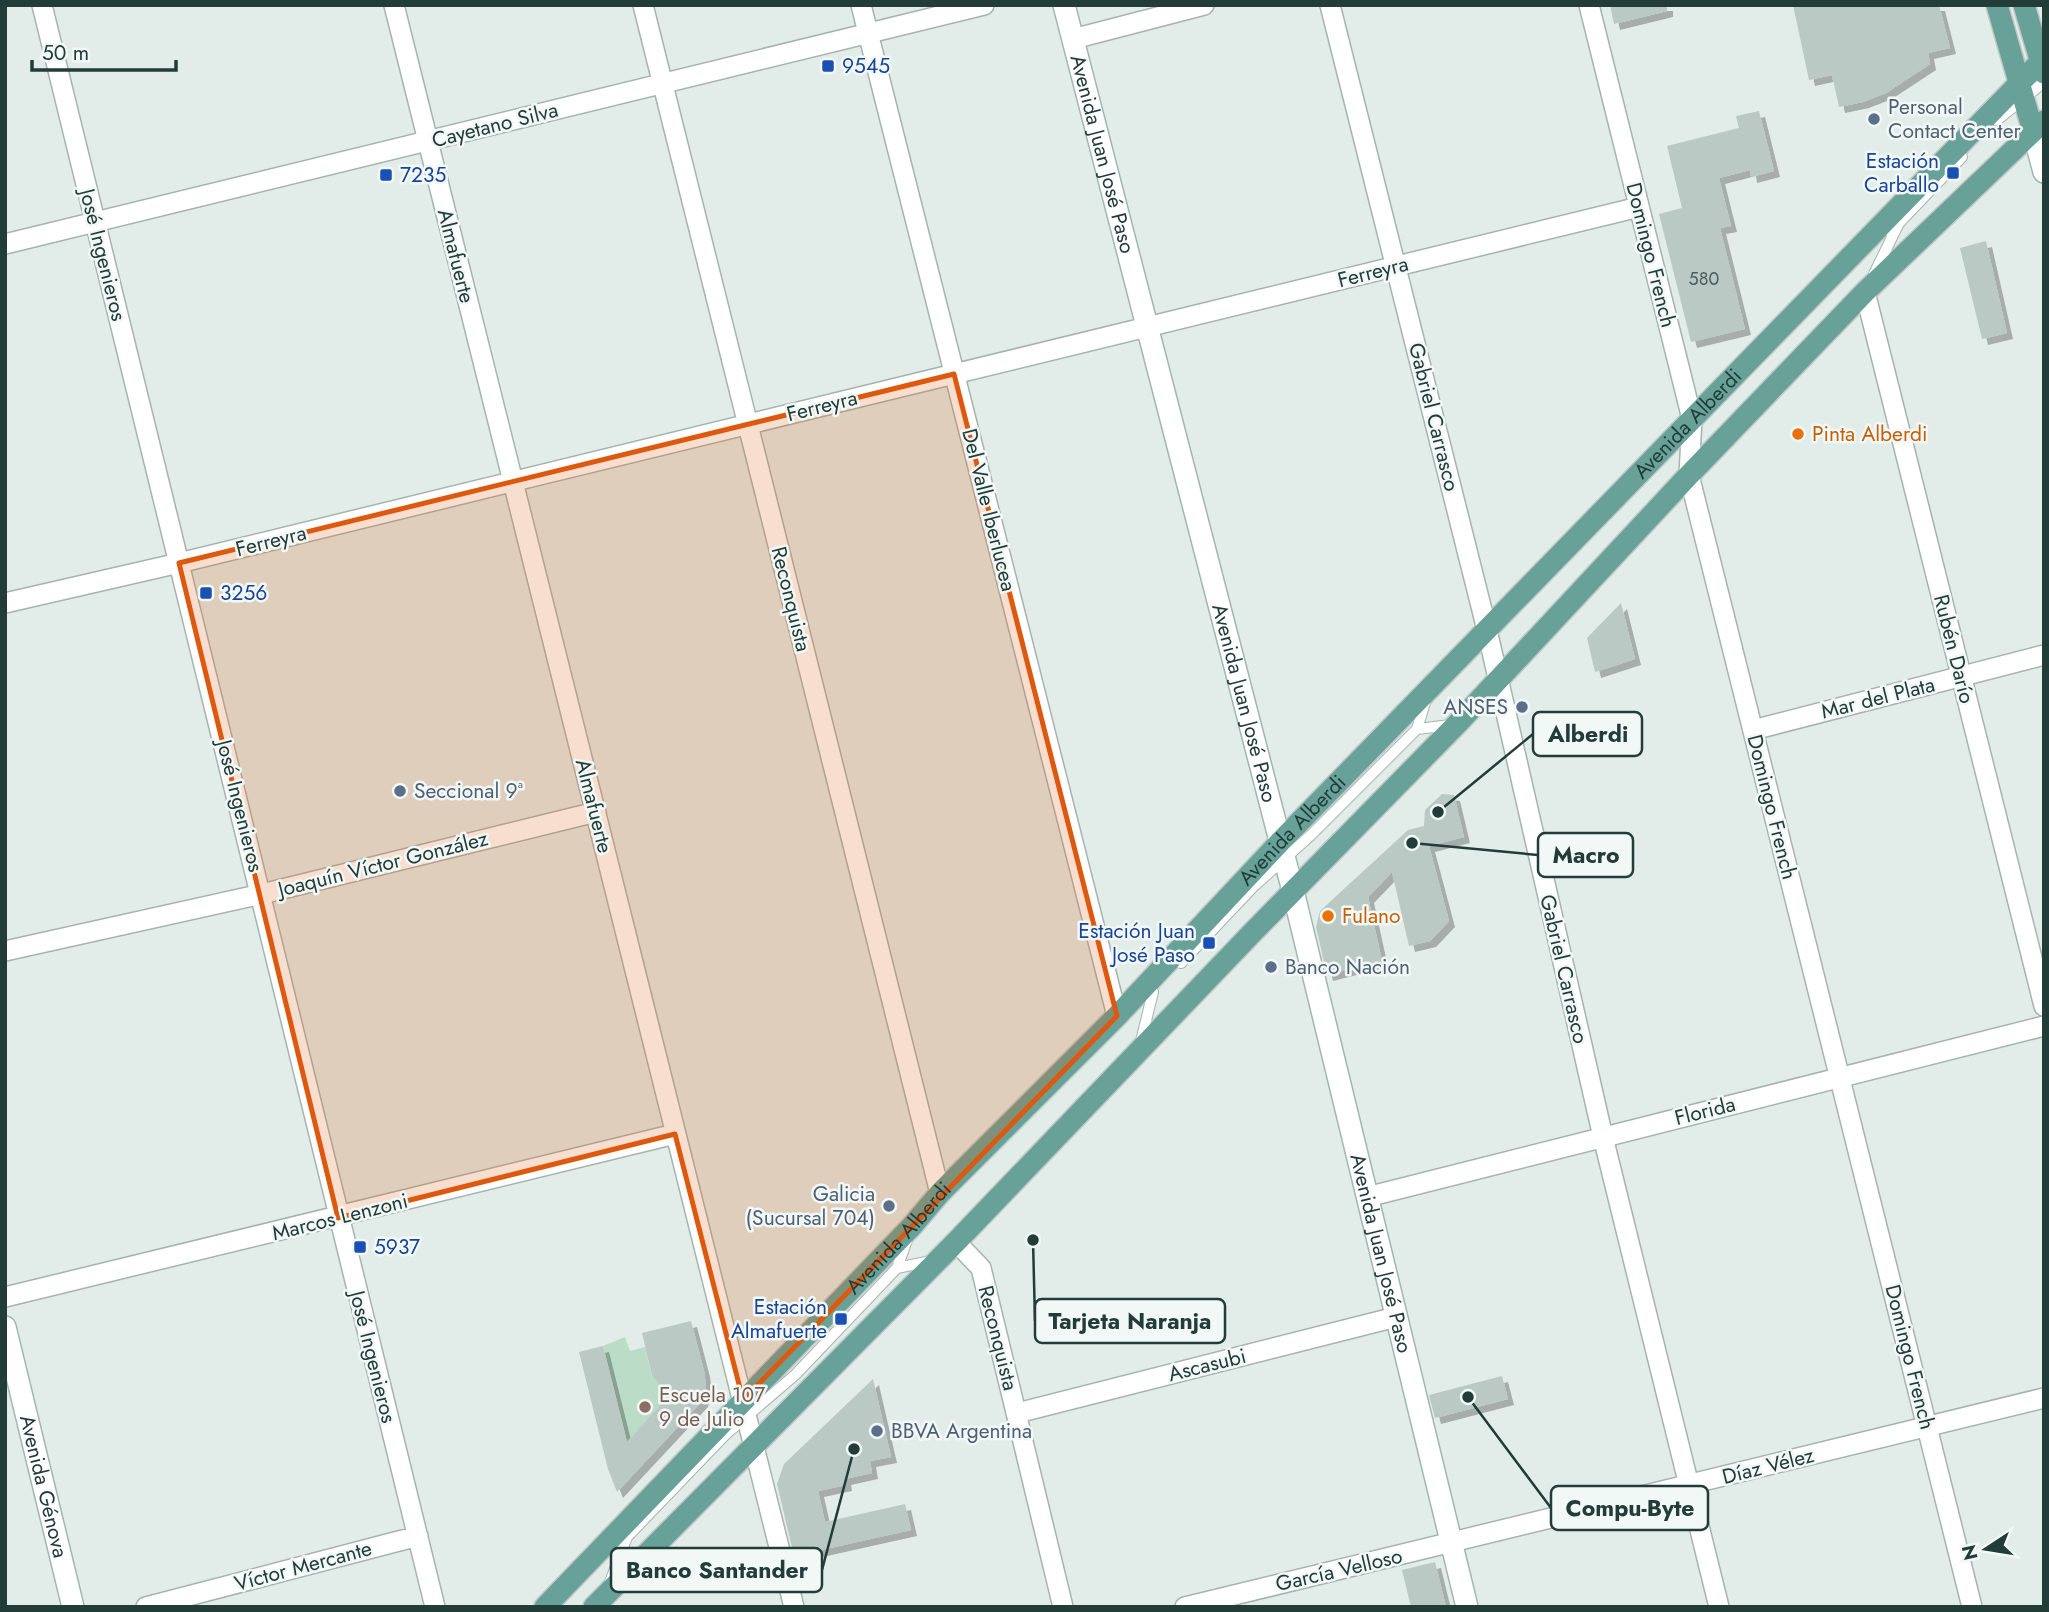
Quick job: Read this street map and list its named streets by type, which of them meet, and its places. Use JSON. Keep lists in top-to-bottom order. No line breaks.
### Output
{"streets":{"main road":["Avenida Alberdi"],"street":["Cayetano Silva","Avenida Juan José Paso","José Ingenieros","Domingo French","Almafuerte","Ferreyra","Gabriel Carrasco","Del Valle Iberlucea","Reconquista","Rubén Darío","Mar del Plata","Joaquín Víctor González","Florida","Marcos Lenzoni","Ascasubi","Díaz Vélez","Avenida Génova","Víctor Mercante","García Velloso"]},"crossings":[["Cayetano Silva","José Ingenieros"],["Cayetano Silva","Almafuerte"],["Cayetano Silva","Del Valle Iberlucea"],["Cayetano Silva","Reconquista"],["Avenida Juan José Paso","Ferreyra"],["Avenida Juan José Paso","Avenida Alberdi"],["Avenida Juan José Paso","Florida"],["Avenida Juan José Paso","Ascasubi"],["Avenida Juan José Paso","Díaz Vélez"],["Avenida Juan José Paso","García Velloso"],["José Ingenieros","Ferreyra"],["José Ingenieros","Joaquín Víctor González"],["José Ingenieros","Marcos Lenzoni"],["José Ingenieros","Víctor Mercante"],["Domingo French","Ferreyra"],["Domingo French","Avenida Alberdi"],["Domingo French","Mar del Plata"],["Domingo French","Florida"],["Domingo French","Díaz Vélez"],["Almafuerte","Ferreyra"],["Almafuerte","Avenida Alberdi"],["Almafuerte","Joaquín Víctor González"],["Almafuerte","Marcos Lenzoni"],["Ferreyra","Gabriel Carrasco"],["Ferreyra","Del Valle Iberlucea"],["Ferreyra","Reconquista"],["Gabriel Carrasco","Avenida Alberdi"],["Gabriel Carrasco","Florida"],["Gabriel Carrasco","Díaz Vélez"],["Avenida Alberdi","Del Valle Iberlucea"],["Avenida Alberdi","Reconquista"],["Avenida Alberdi","Rubén Darío"],["Reconquista","Ascasubi"],["Rubén Darío","Mar del Plata"],["Díaz Vélez","García Velloso"]],"places":{"transit":["9545","Estación Carballo","7235","3256","Estación Juan José Paso","5937","Estación Almafuerte"],"other":["Personal Contact Center","Pinta Alberdi","ANSES","Seccional 9ª","Alberdi","Macro","Fulano","Banco Nación","Galicia (Sucursal 704)","Tarjeta Naranja","Compu-Byte","Escuela 107 9 de Julio","BBVA Argentina","Banco Santander"]},"house_numbers":["580"],"scale_bar":"50 m","north":"left"}
